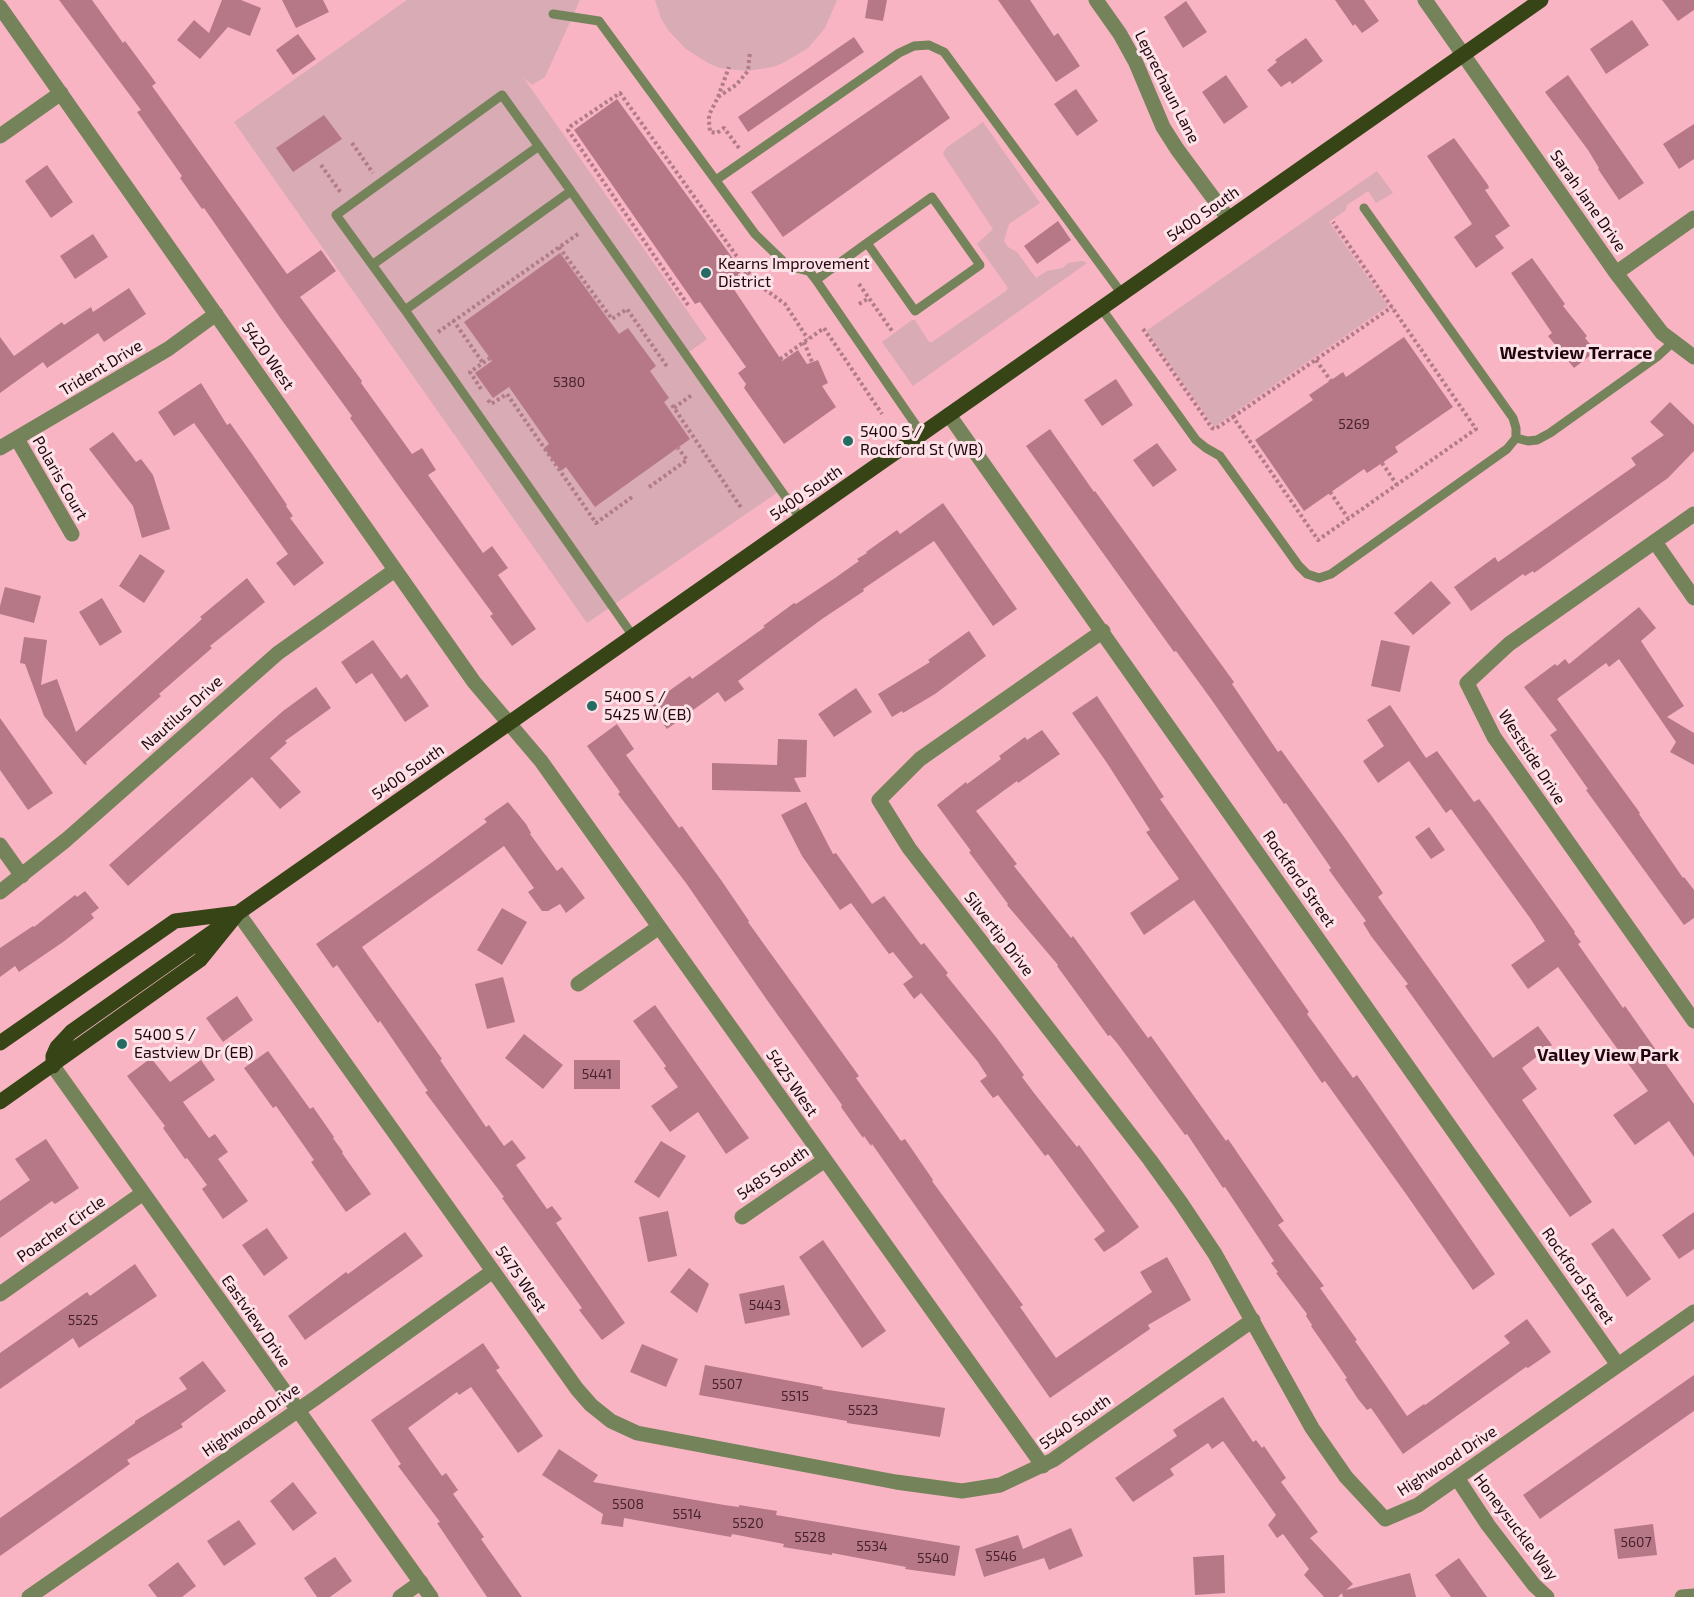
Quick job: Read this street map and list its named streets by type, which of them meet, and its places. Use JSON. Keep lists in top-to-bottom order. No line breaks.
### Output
{"streets":{"main road":["5400 South"],"street":["Leprechaun Lane","Sarah Jane Drive","5420 West","Trident Drive","Polaris Court","Nautilus Drive","Westside Drive","Rockford Street","Silvertip Drive","5425 West","5485 South","Poacher Circle","5475 West","Eastview Drive","Highwood Drive","5540 South","Honeysuckle Way"]},"crossings":[["Leprechaun Lane","5400 South"],["Sarah Jane Drive","5400 South"],["5400 South","5420 West"],["5400 South","Rockford Street"],["5400 South","5425 West"],["5400 South","5475 West"],["5400 South","Eastview Drive"],["5420 West","Trident Drive"],["5420 West","Nautilus Drive"],["5420 West","5425 West"],["Trident Drive","Polaris Court"],["Rockford Street","Silvertip Drive"],["Rockford Street","Highwood Drive"],["Silvertip Drive","Highwood Drive"],["Silvertip Drive","5540 South"],["5425 West","5485 South"],["5425 West","5540 South"],["Poacher Circle","Eastview Drive"],["5475 West","Highwood Drive"],["5475 West","5540 South"],["Eastview Drive","Highwood Drive"],["Highwood Drive","5540 South"],["Highwood Drive","Honeysuckle Way"]],"districts":["Westview Terrace","Valley View Park"],"places":["Kearns Improvement District","5400 S / Rockford St (WB)","5400 S / 5425 W (EB)","5400 S / Eastview Dr (EB)"],"house_numbers":["5380","5269","5441","5443","5525","5507","5515","5523","5508","5514","5520","5528","5607","5534","5546","5540"]}
